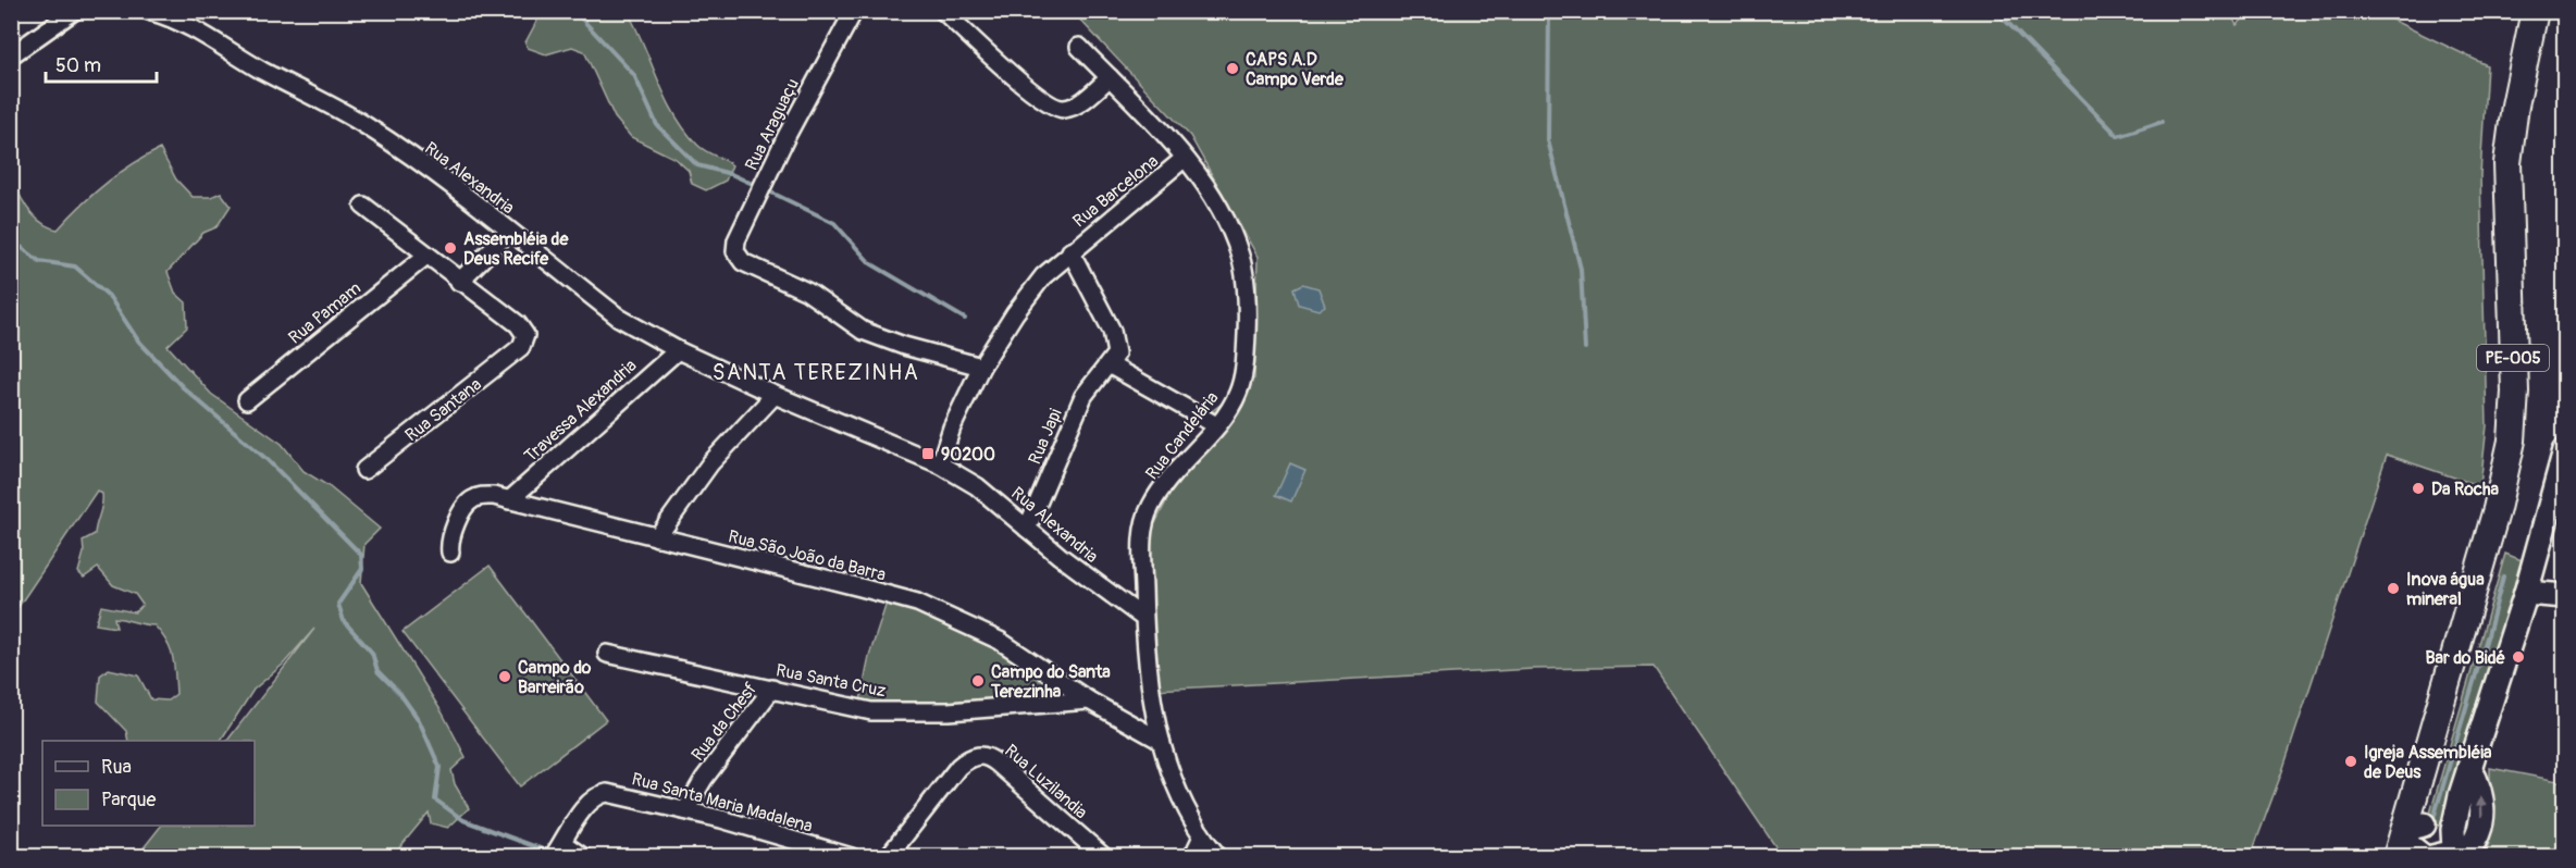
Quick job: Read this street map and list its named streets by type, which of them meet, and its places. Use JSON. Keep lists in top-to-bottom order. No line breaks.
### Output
{"streets":{"main road":["PE-005"],"street":["Rua Araguaçu","Rua Alexandria","Rua Barcelona","Rua Pamam","Rua Santana","Travessa Alexandria","Rua Candelária","Rua Japi","Rua São João da Barra","Rua Santa Cruz","Rua da Chesf","Rua Luzilandia","Rua Santa Maria Madalena"]},"crossings":[["Rua Alexandria","Travessa Alexandria"],["Rua Alexandria","Rua Candelária"],["Rua Alexandria","Rua Japi"],["Rua Barcelona","Rua Candelária"],["Travessa Alexandria","Rua São João da Barra"],["Rua Candelária","Rua São João da Barra"],["Rua São João da Barra","Rua Santa Cruz"],["Rua Santa Cruz","Rua da Chesf"],["Rua da Chesf","Rua Santa Maria Madalena"]],"districts":["SANTA TEREZINHA"],"places":{"other":["CAPS A.D Campo Verde","Assembléia de Deus Recife","Da Rocha","Inova água mineral","Bar do Bidé","Campo do Barreirão","Campo do Santa Terezinha","Igreja Assembléia de Deus"],"transit":["90200"]},"legend":["Rua","Parque"],"scale_bar":"50 m"}
